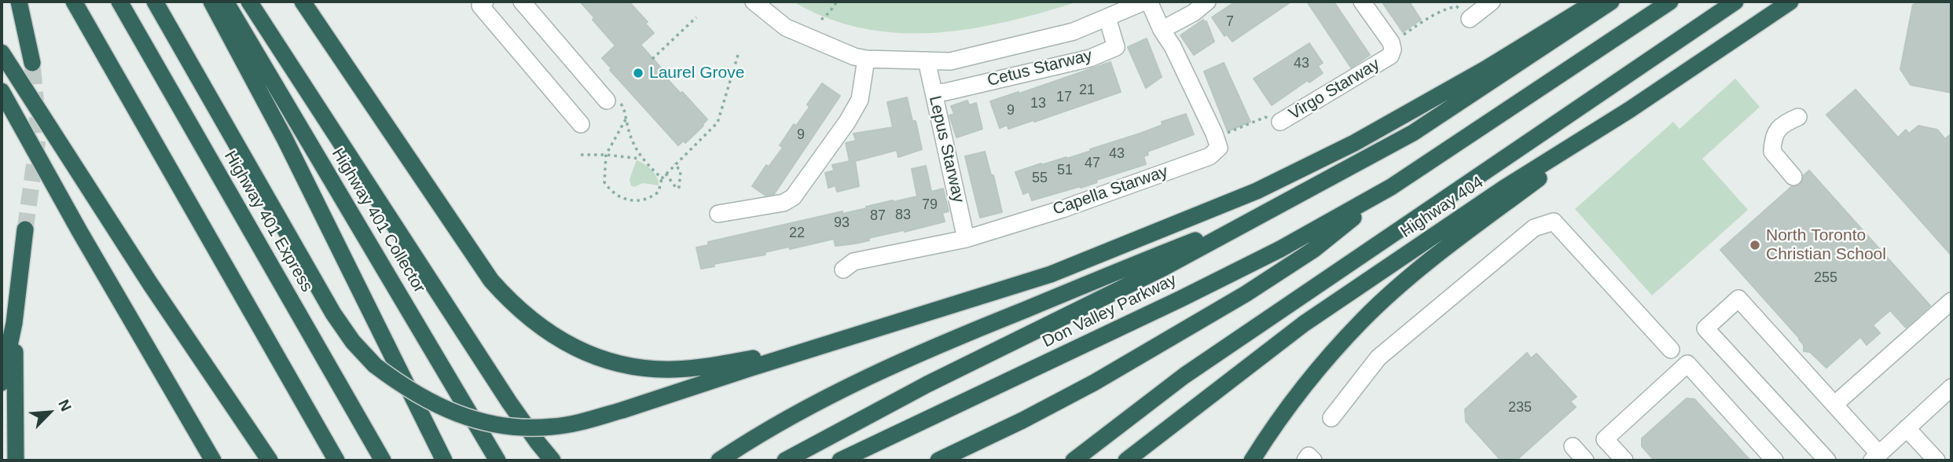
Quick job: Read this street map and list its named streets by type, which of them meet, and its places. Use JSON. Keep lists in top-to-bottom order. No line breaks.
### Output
{"streets":{"highway":["Highway 404","Highway 401 Collector","Highway 401 Express","Don Valley Parkway"],"street":["Cetus Starway","Virgo Starway","Lepus Starway","Capella Starway"]},"crossings":[["Cetus Starway","Lepus Starway"],["Lepus Starway","Capella Starway"]],"places":["Laurel Grove","North Toronto Christian School"],"house_numbers":["7","43","21","17","13","9","9","43","47","51","55","79","83","87","93","22","255","235"],"north":"top right"}
